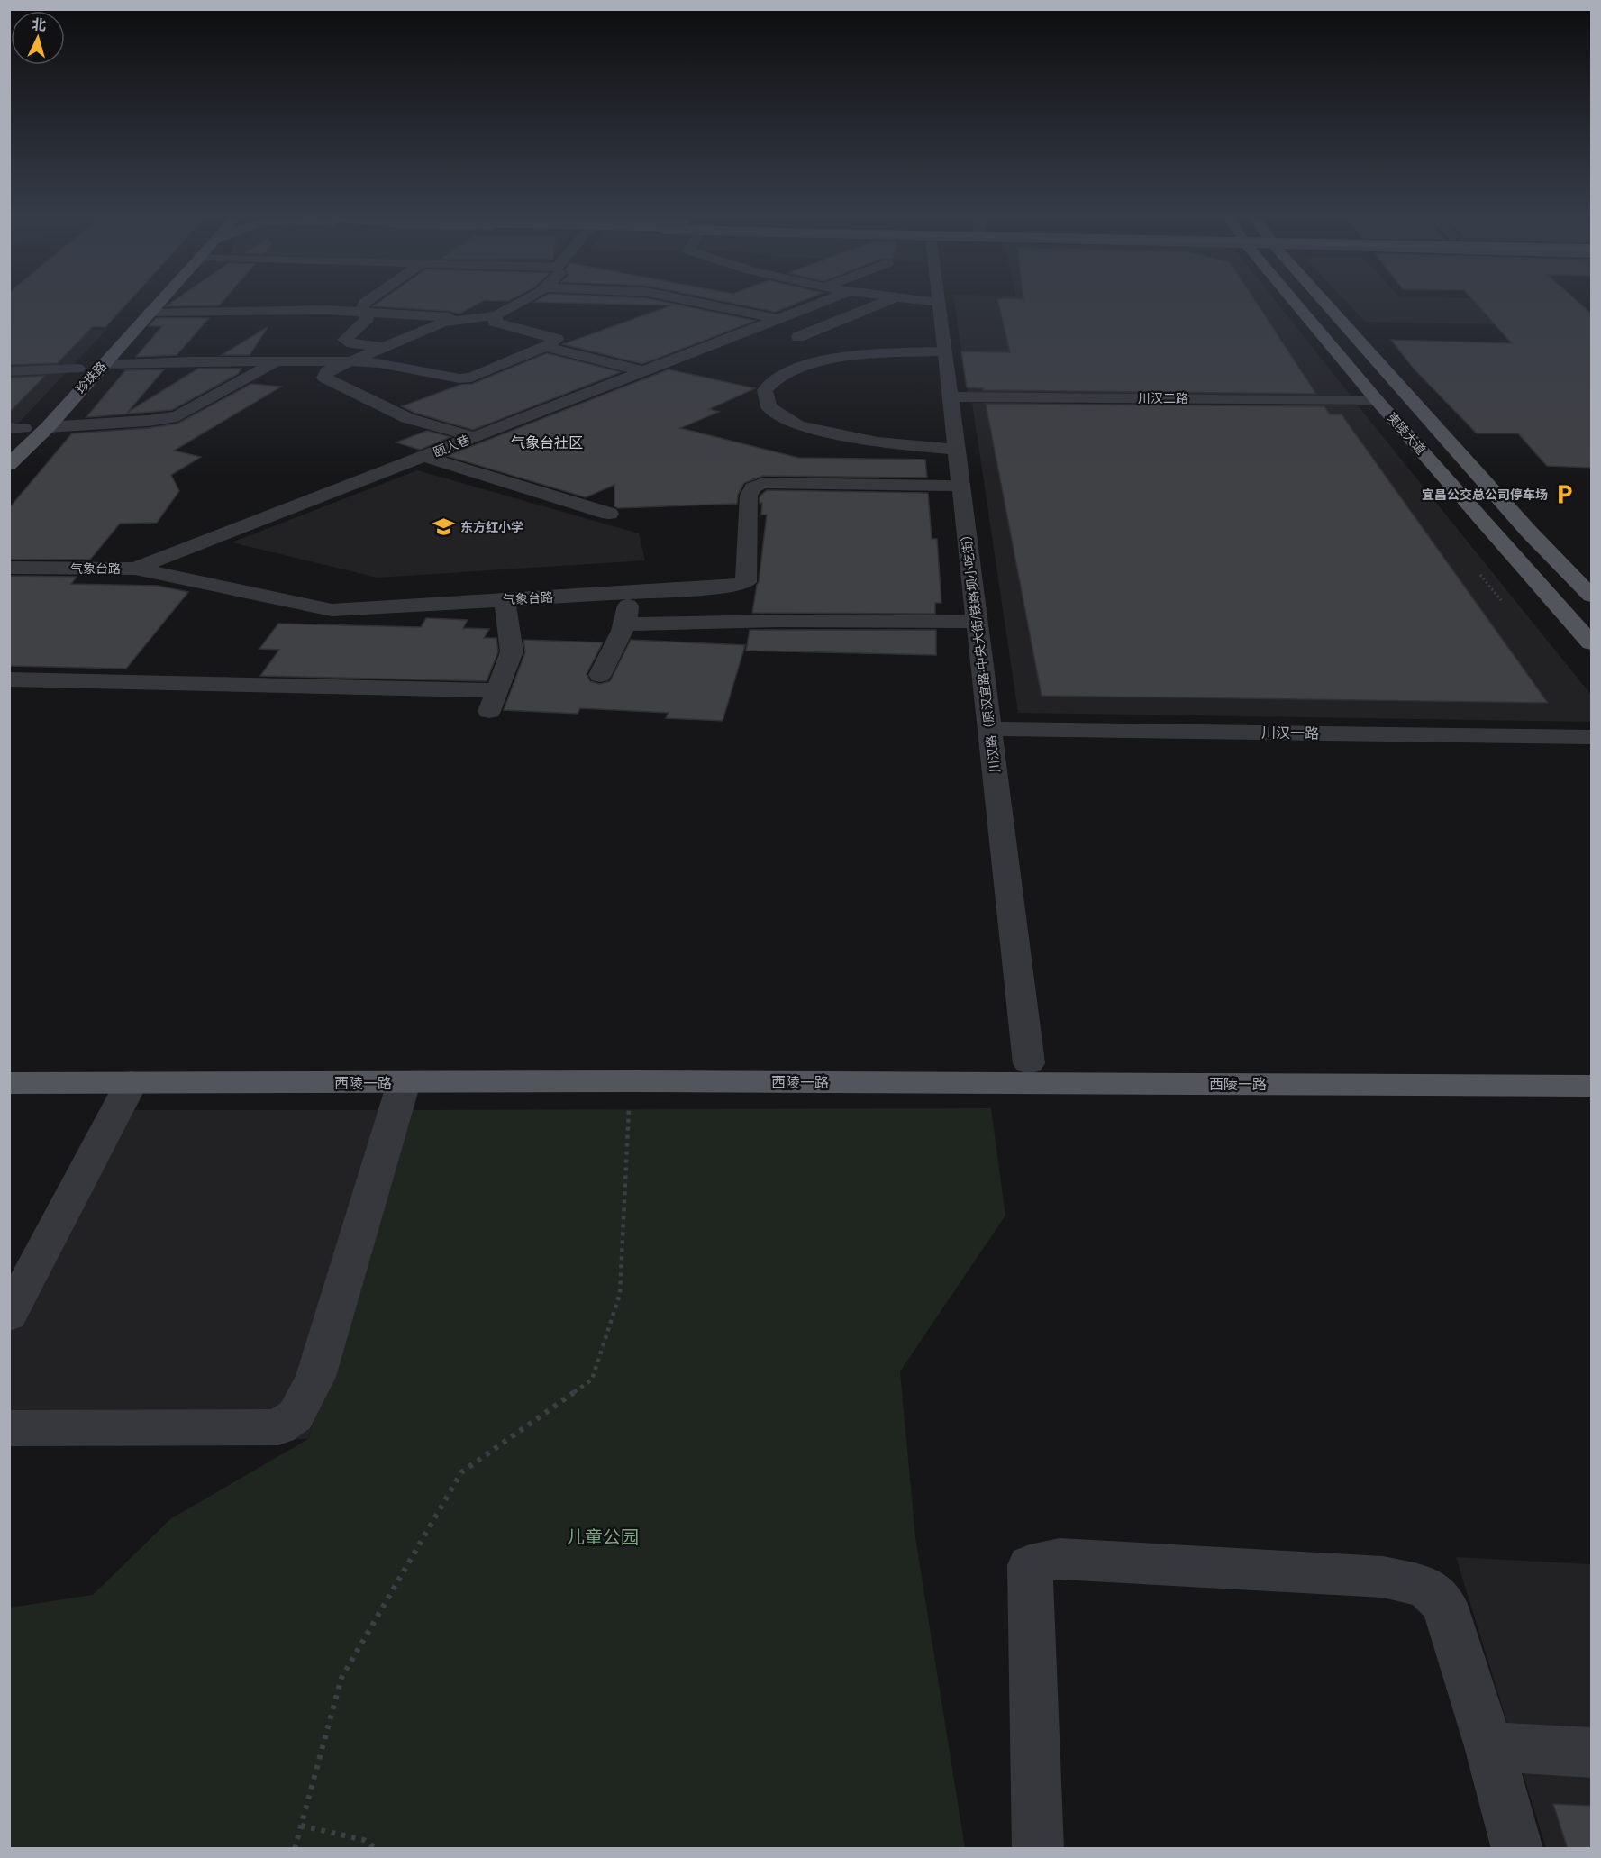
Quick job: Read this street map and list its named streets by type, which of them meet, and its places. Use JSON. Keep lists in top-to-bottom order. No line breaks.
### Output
{"streets":{"main road":["珍珠路","夷陵大道","西陵一路"],"street":["川汉二路","颐人巷","气象台路","川汉路（原汉宜路·中央大街/铁路坝小吃街）","川汉一路"]},"crossings":[["川汉二路","夷陵大道"],["川汉二路","川汉路（原汉宜路·中央大街/铁路坝小吃街）"],["颐人巷","气象台路"],["气象台路","川汉路（原汉宜路·中央大街/铁路坝小吃街）"],["川汉路（原汉宜路·中央大街/铁路坝小吃街）","川汉一路"],["川汉路（原汉宜路·中央大街/铁路坝小吃街）","西陵一路"]],"districts":["气象台社区"],"parks":["儿童公园"],"places":{"parking":["宜昌公交总公司停车场"],"school or university":["东方红小学"]},"north":"top"}
